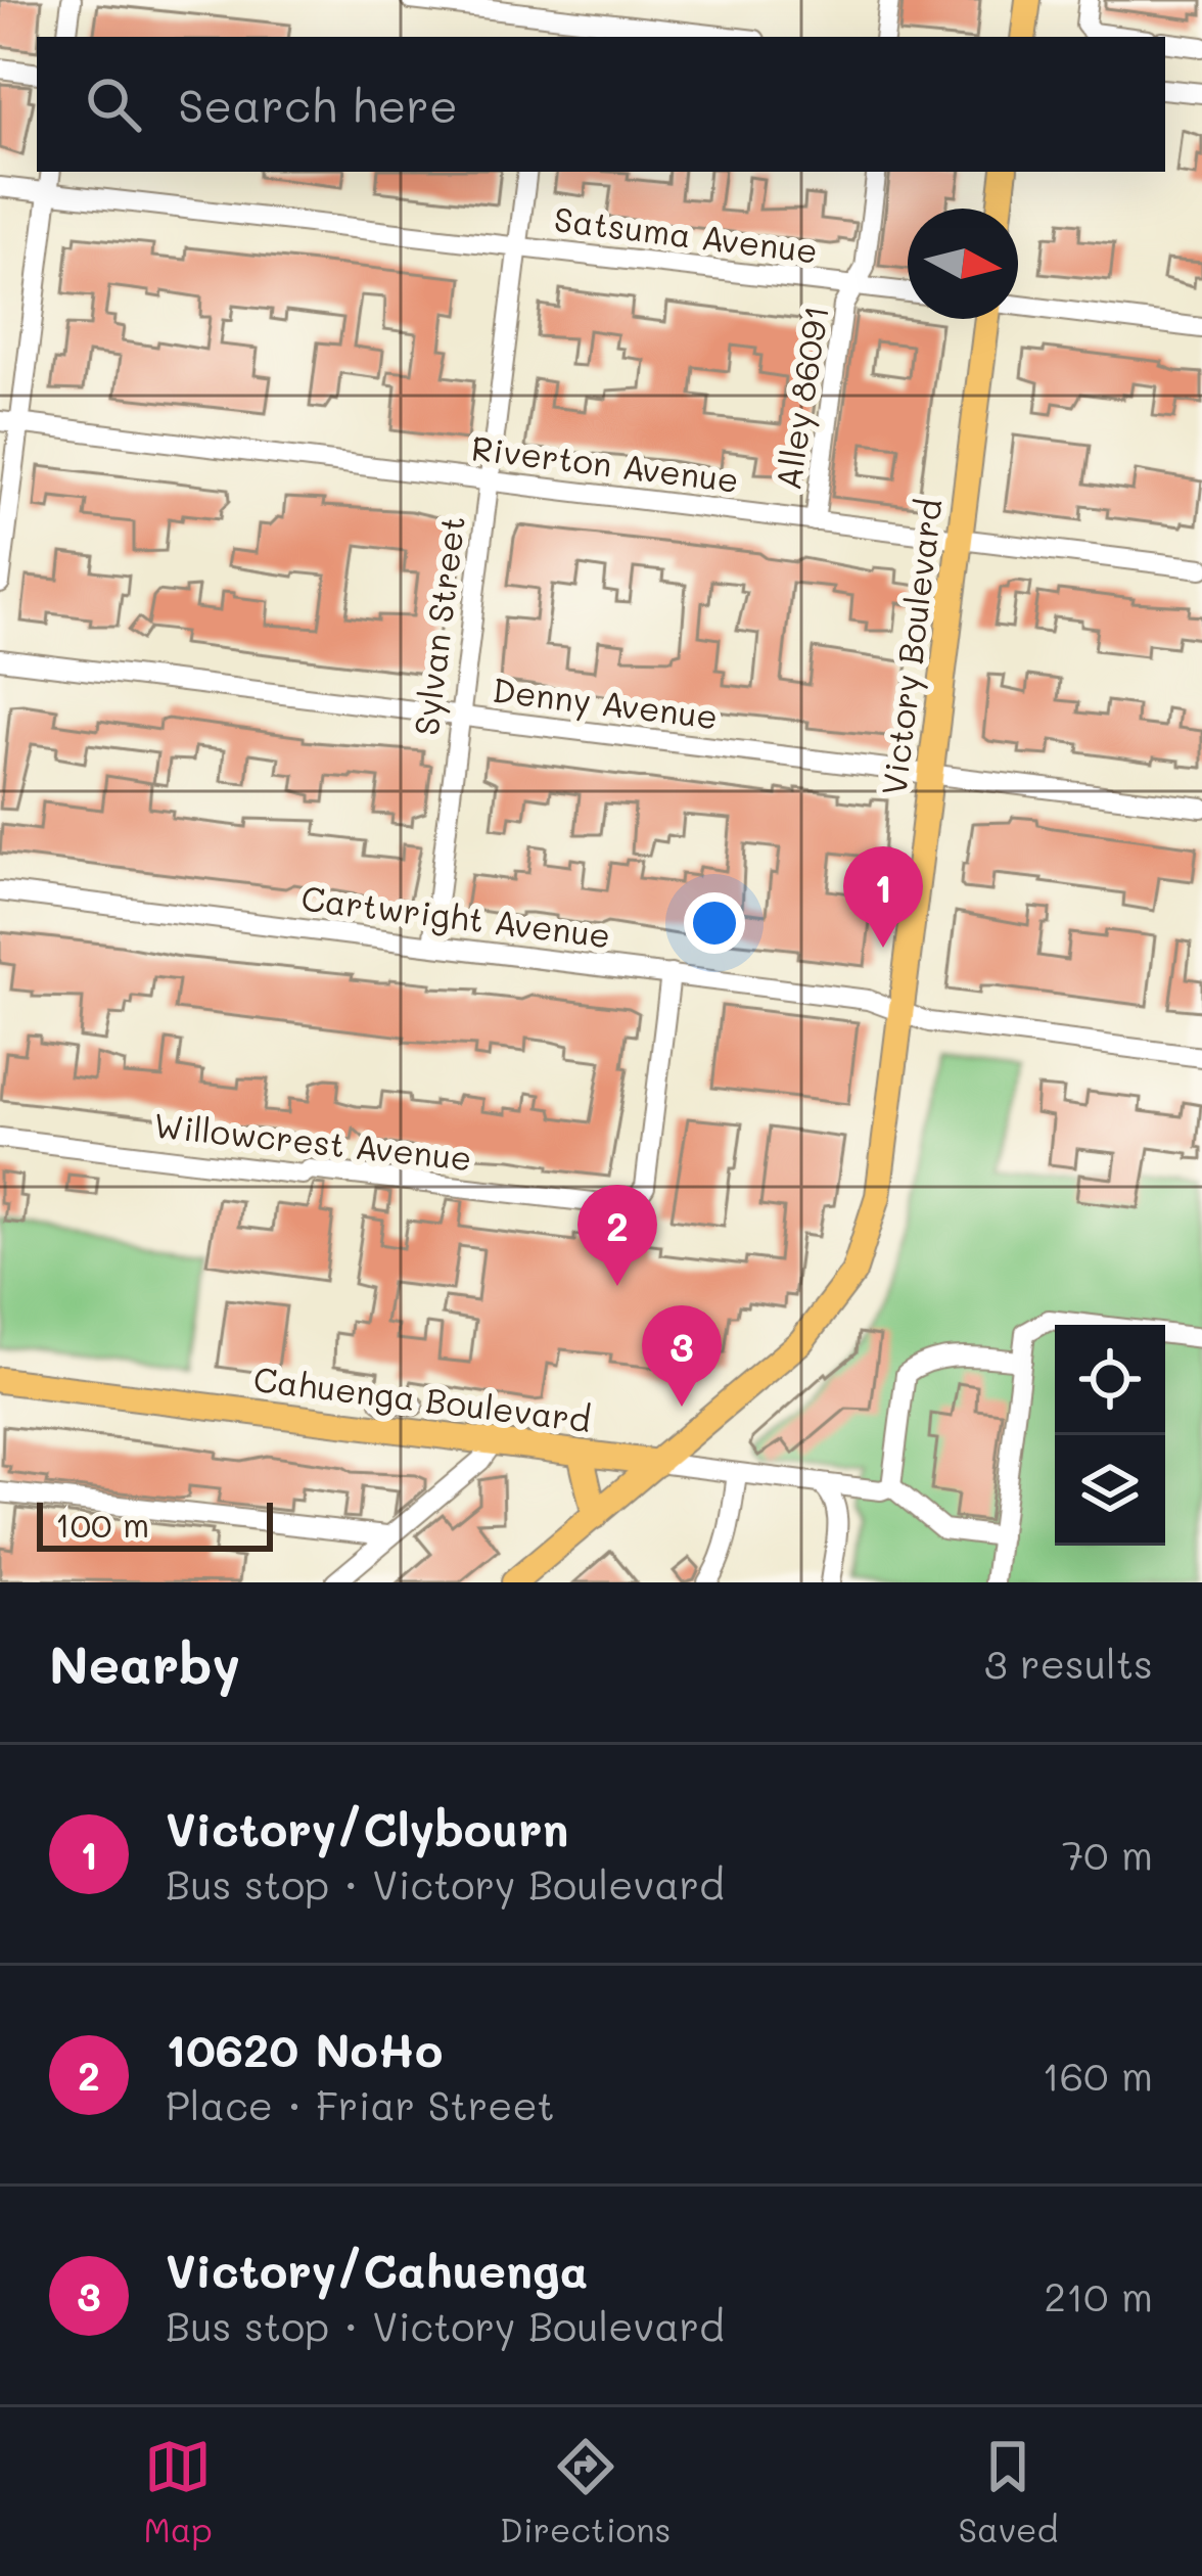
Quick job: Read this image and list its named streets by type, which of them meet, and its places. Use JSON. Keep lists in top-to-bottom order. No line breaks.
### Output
{"streets":{"main road":["Victory Boulevard","Cahuenga Boulevard"],"street":["Satsuma Avenue","Alley 86091","Riverton Avenue","Sylvan Street","Denny Avenue","Cartwright Avenue","Willowcrest Avenue"]},"crossings":[["Satsuma Avenue","Alley 86091"],["Satsuma Avenue","Sylvan Street"],["Alley 86091","Riverton Avenue"],["Riverton Avenue","Sylvan Street"],["Riverton Avenue","Victory Boulevard"],["Sylvan Street","Denny Avenue"],["Sylvan Street","Cartwright Avenue"],["Victory Boulevard","Denny Avenue"],["Victory Boulevard","Cartwright Avenue"],["Victory Boulevard","Cahuenga Boulevard"],["Cartwright Avenue","Willowcrest Avenue"]],"scale_bar":"100 m","north":"right","page":{"search":"Search here","pins":["1","2","3"],"scale":"100 m","heading":["Nearby","3 results"],"list":[{"mark":"1","name":"Victory/Clybourn","note":"Bus stop · Victory Boulevard","value":"70 m"},{"mark":"2","name":"10620 NoHo","note":"Place · Friar Street","value":"160 m"},{"mark":"3","name":"Victory/Cahuenga","note":"Bus stop · Victory Boulevard","value":"210 m"}],"nav":["Map","Directions","Saved"]}}
